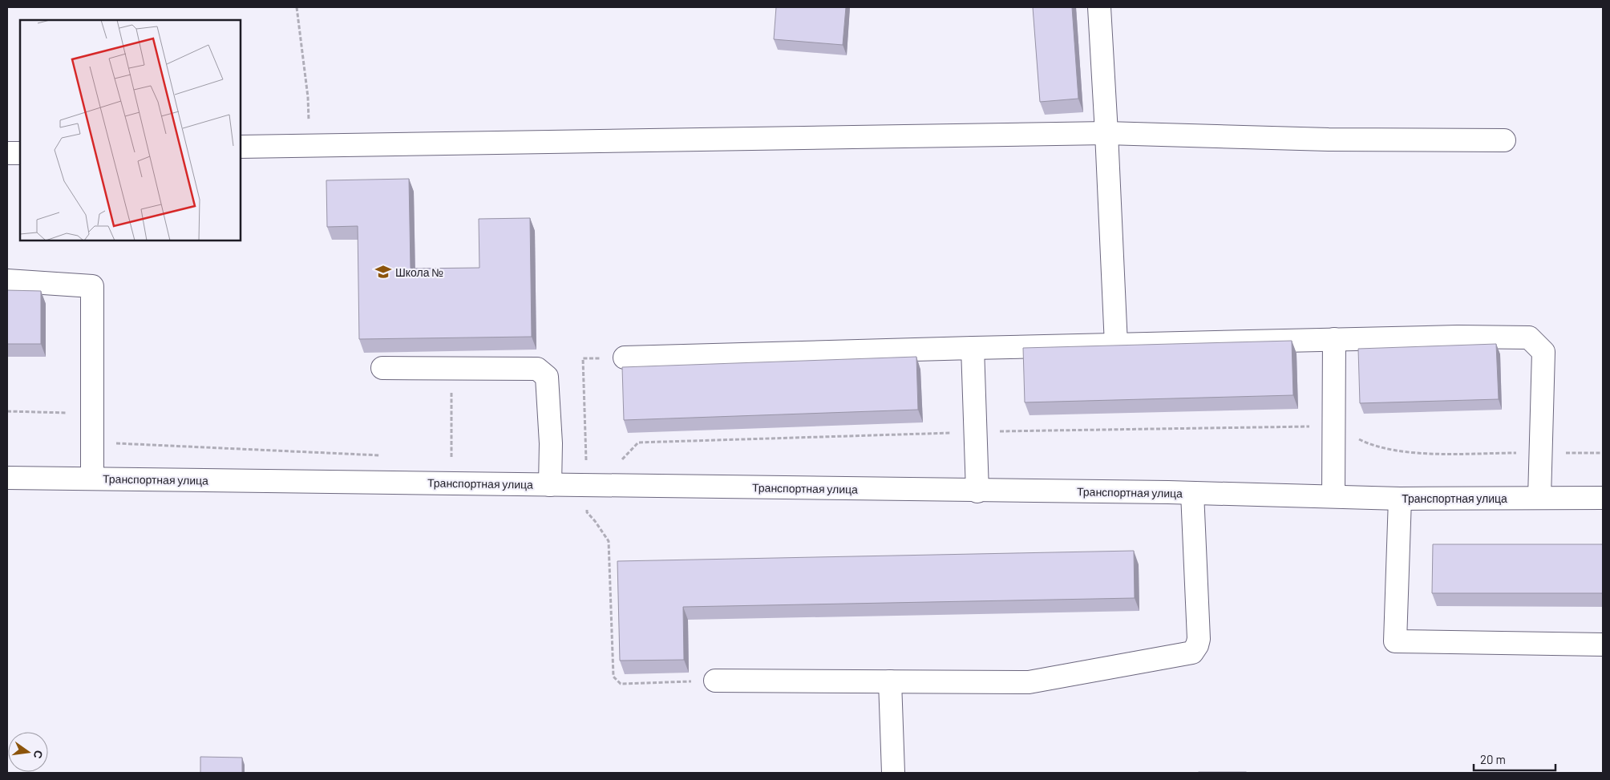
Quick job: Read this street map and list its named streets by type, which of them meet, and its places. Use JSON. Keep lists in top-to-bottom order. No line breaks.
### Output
{"streets":{"main road":["Транспортная улица"]},"places":{"school or university":["Школа №"]},"scale_bar":"20 m","north":"right"}
